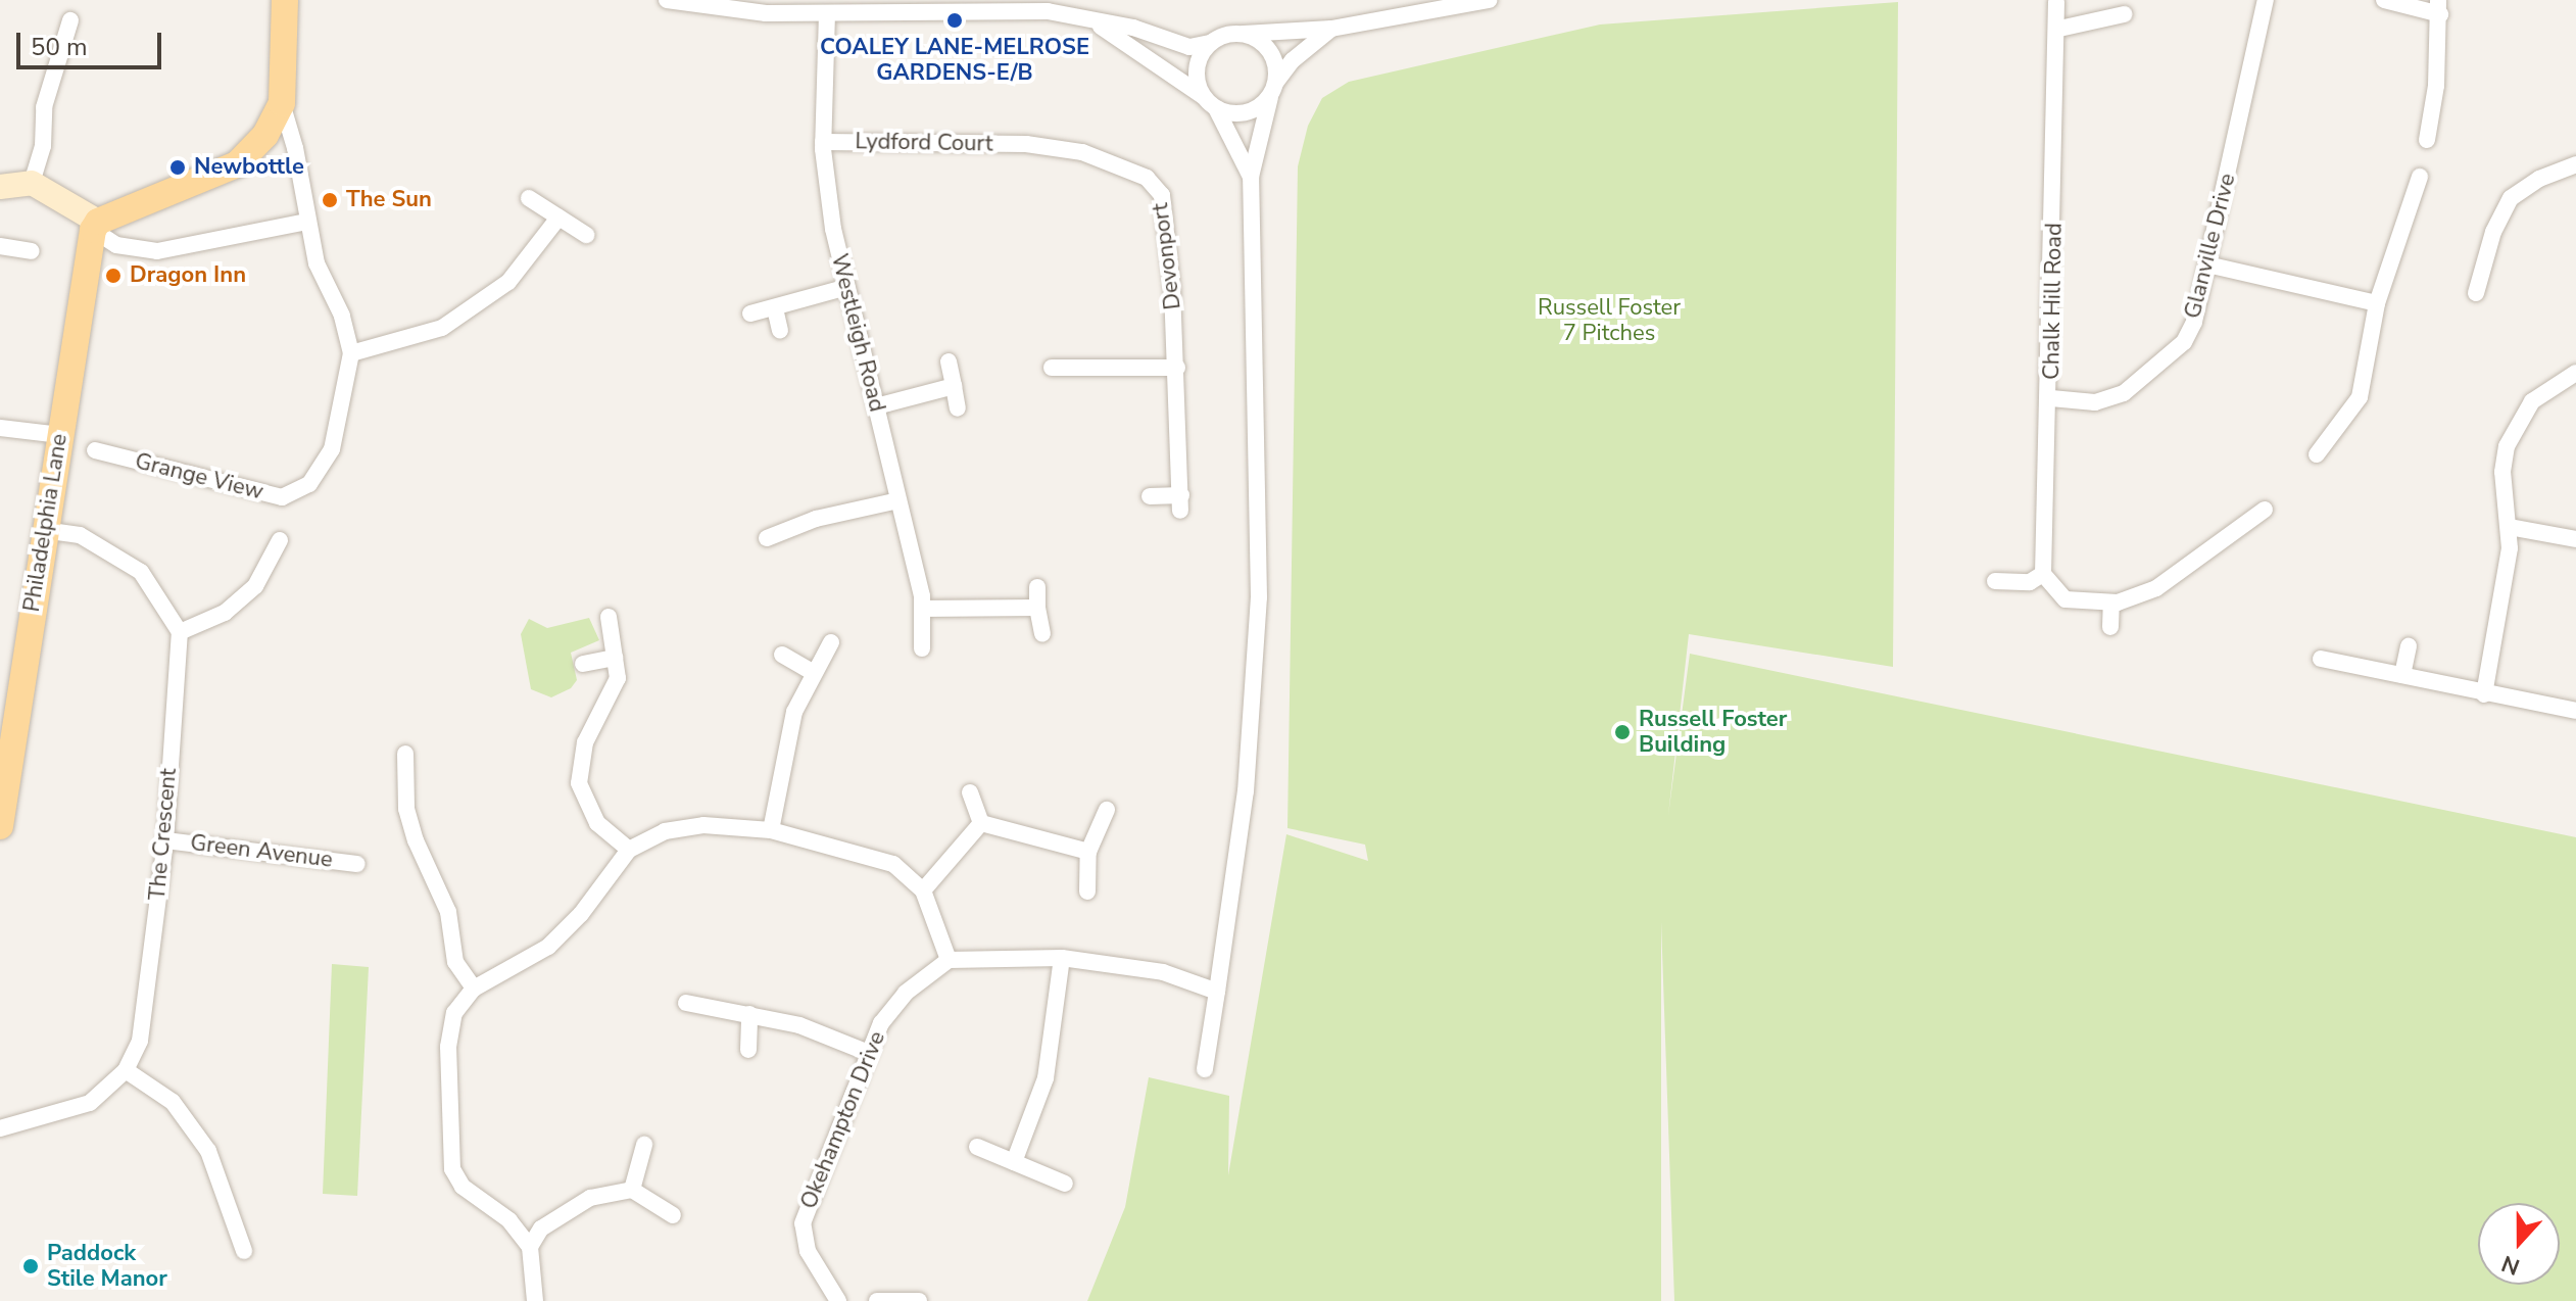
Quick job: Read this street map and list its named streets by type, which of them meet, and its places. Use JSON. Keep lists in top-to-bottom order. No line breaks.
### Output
{"streets":{"main road":["Philadelphia Lane"],"street":["Lydford Court","Glanville Drive","Devonport","Chalk Hill Road","Westleigh Road","Grange View","The Crescent","Green Avenue","Okehampton Drive"]},"crossings":[["Lydford Court","Devonport"],["Lydford Court","Westleigh Road"],["Glanville Drive","Chalk Hill Road"],["The Crescent","Green Avenue"]],"parks":["Russell Foster 7 Pitches"],"places":["COALEY LANE-MELROSE GARDENS-E/B","Newbottle","The Sun","Dragon Inn","Russell Foster Building","Paddock Stile Manor"],"scale_bar":"50 m","north":"bottom"}
